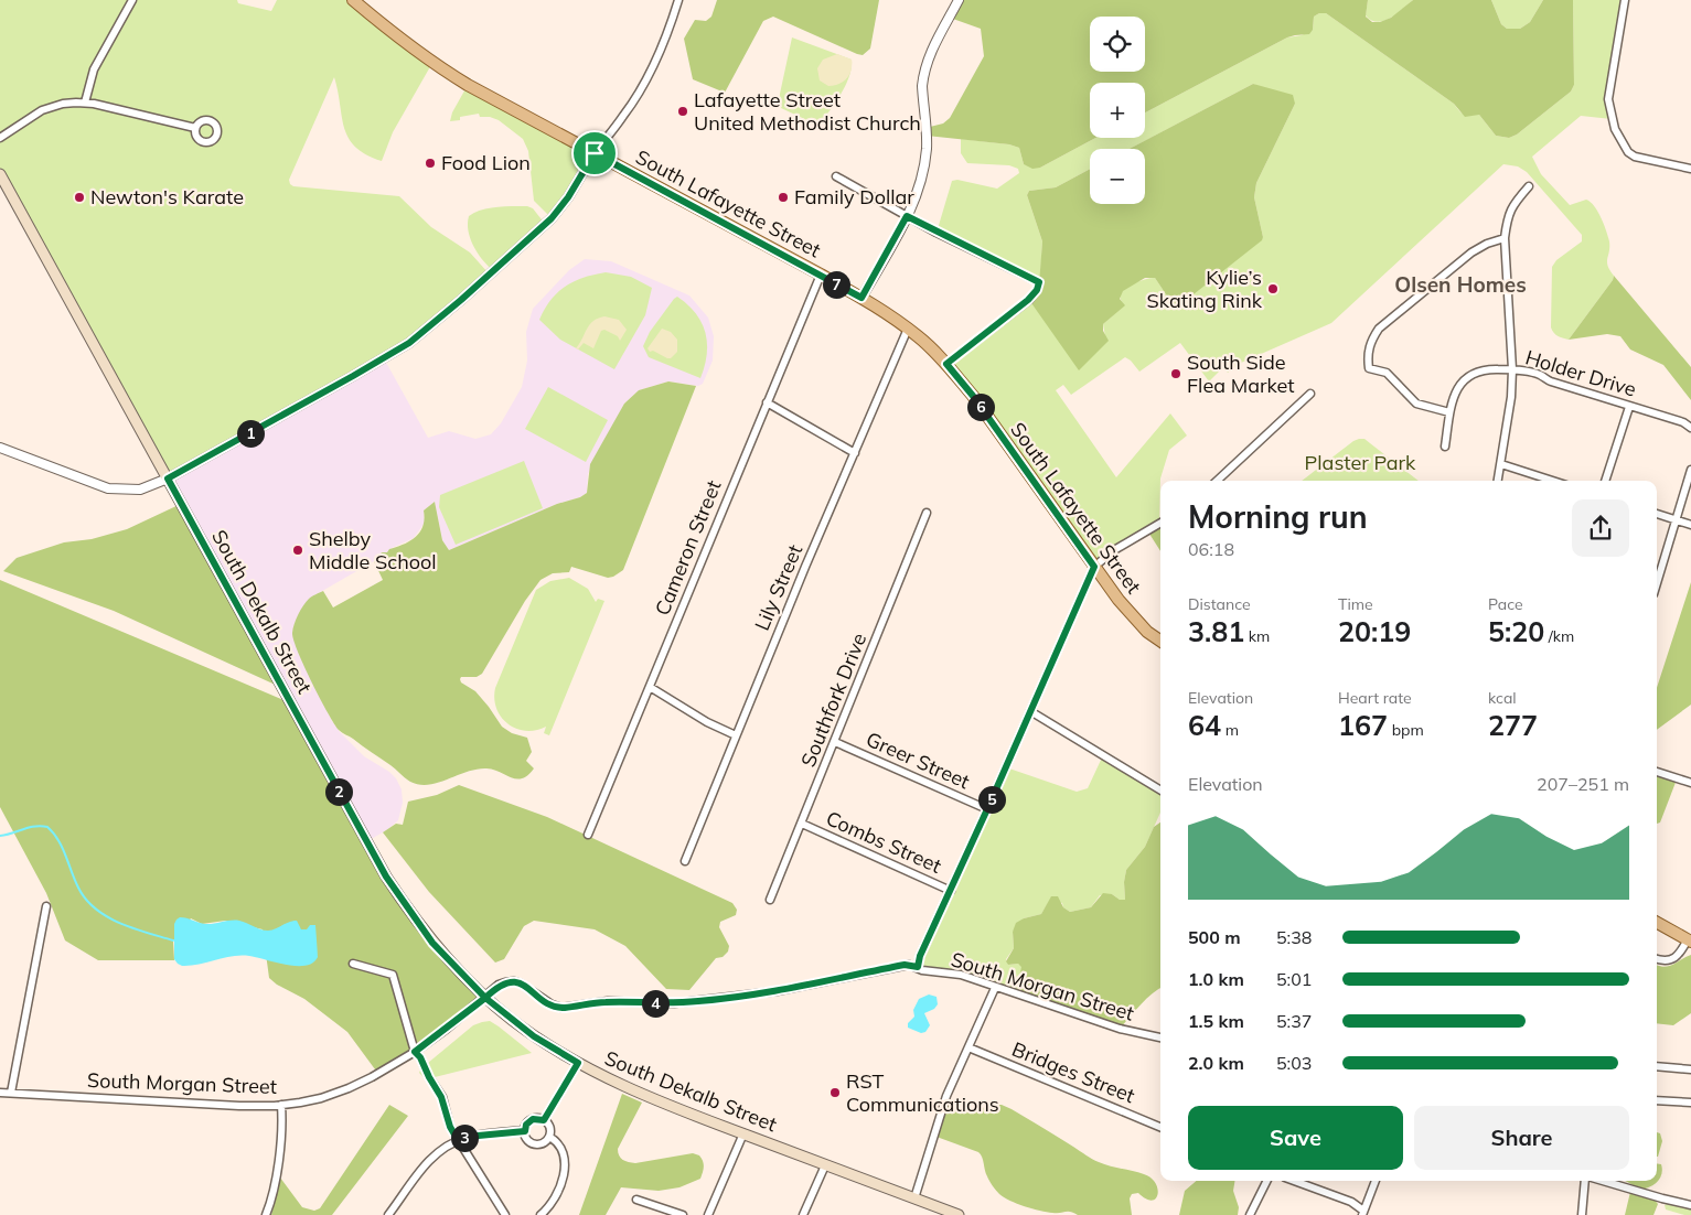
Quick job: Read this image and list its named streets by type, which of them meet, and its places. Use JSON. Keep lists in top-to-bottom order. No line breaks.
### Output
{"streets":{"main road":["South Lafayette Street","South Dekalb Street"],"street":["Holder Drive","Cameron Street","Lily Street","Southfork Drive","Greer Street","Combs Street","South Morgan Street","Bridges Street"]},"crossings":[["South Lafayette Street","Cameron Street"],["South Lafayette Street","Lily Street"],["South Dekalb Street","South Morgan Street"],["Southfork Drive","Greer Street"],["Southfork Drive","Combs Street"]],"districts":["Olsen Homes"],"parks":["Plaster Park"],"places":["Lafayette Street United Methodist Church","Food Lion","Newton's Karate","Family Dollar","Kylie’s Skating Rink","South Side Flea Market","Shelby Middle School","RST Communications"],"page":{"map_buttons":["+","−"],"pins":["7","6","1","2","5","4","3"],"heading":["Morning run","06:18"],"stats":[["Distance","3.81 km"],["Time","20:19"],["Pace","5:20 /km"],["Elevation","64 m"],["Heart rate","167 bpm"],["kcal","277"]],"chart":["Elevation","207–251 m"],"list":[{"name":"500 m","note":"5:38"},{"name":"1.0 km","note":"5:01"},{"name":"1.5 km","note":"5:37"},{"name":"2.0 km","note":"5:03"}],"buttons":["Save","Share"]}}
